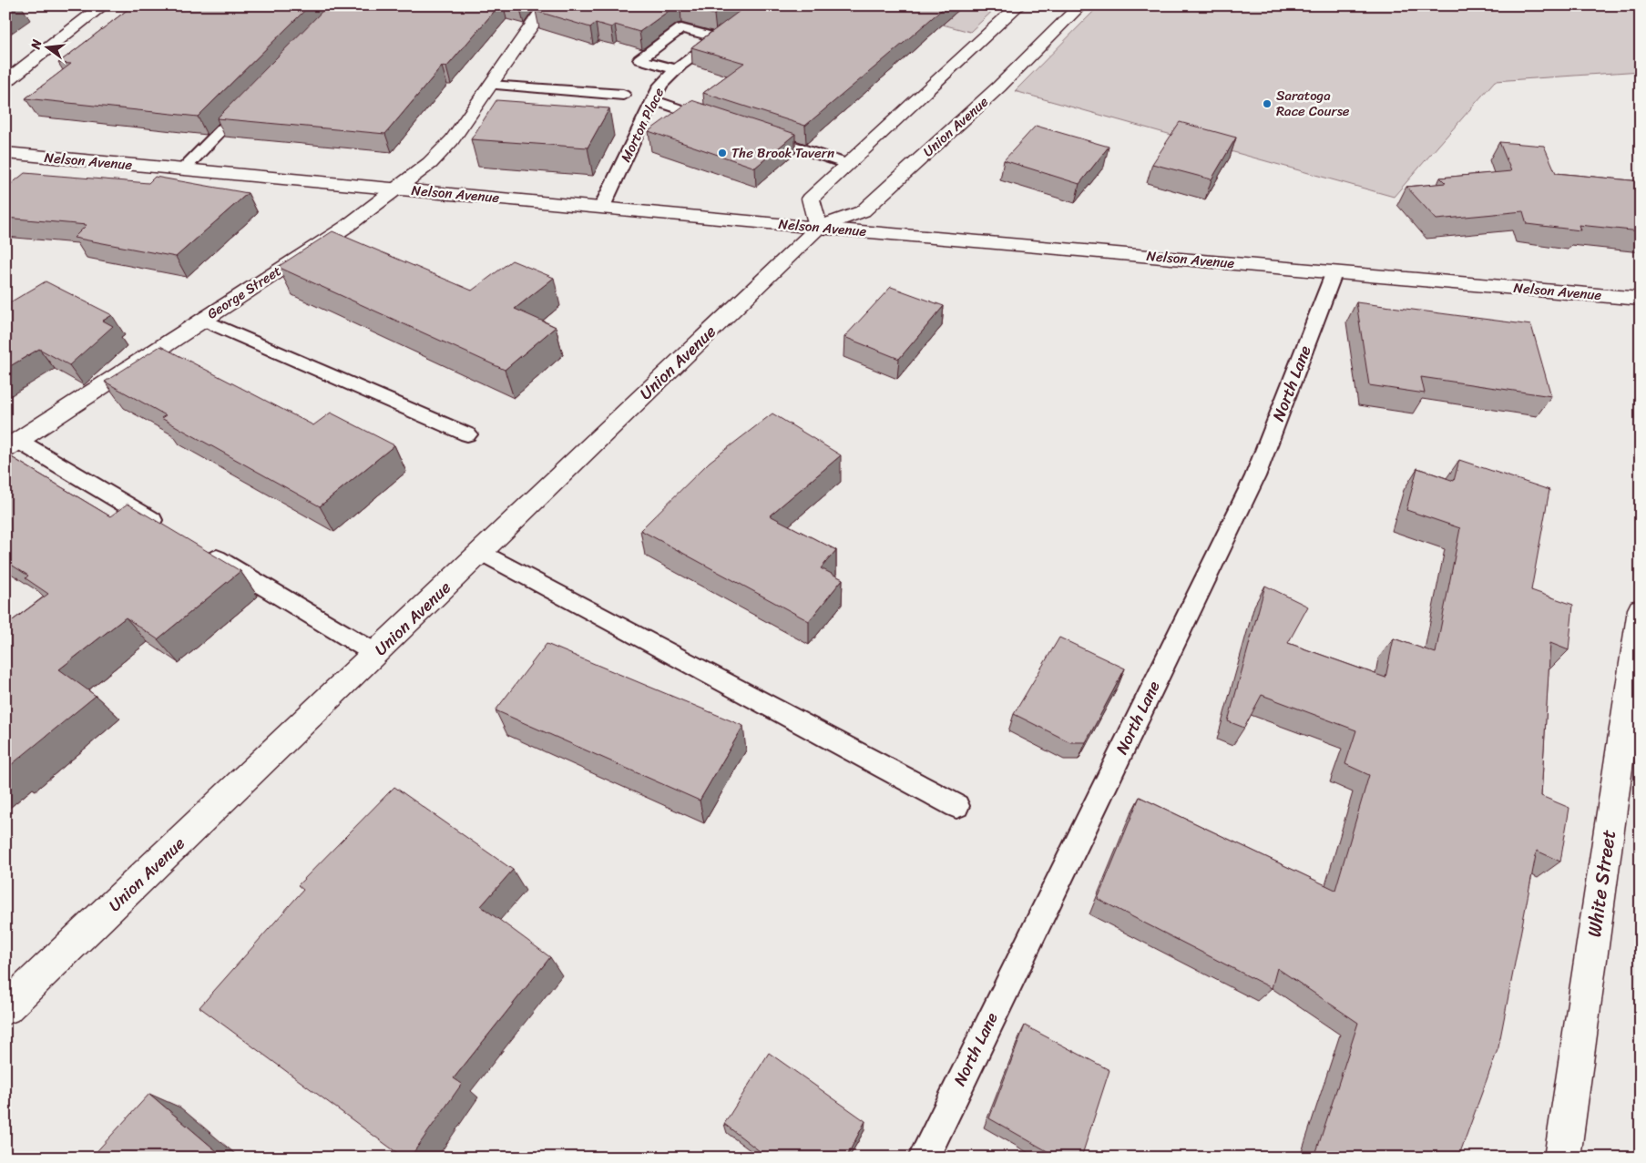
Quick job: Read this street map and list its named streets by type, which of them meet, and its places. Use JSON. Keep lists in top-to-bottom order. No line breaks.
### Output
{"streets":{"street":["Union Avenue","Nelson Avenue","George Street","White Street"],"lane":["Morton Place","North Lane"]},"crossings":[["Morton Place","Nelson Avenue"],["Union Avenue","Nelson Avenue"],["Nelson Avenue","George Street"],["Nelson Avenue","North Lane"]],"places":["Saratoga Race Course","The Brook Tavern"],"north":"left"}
